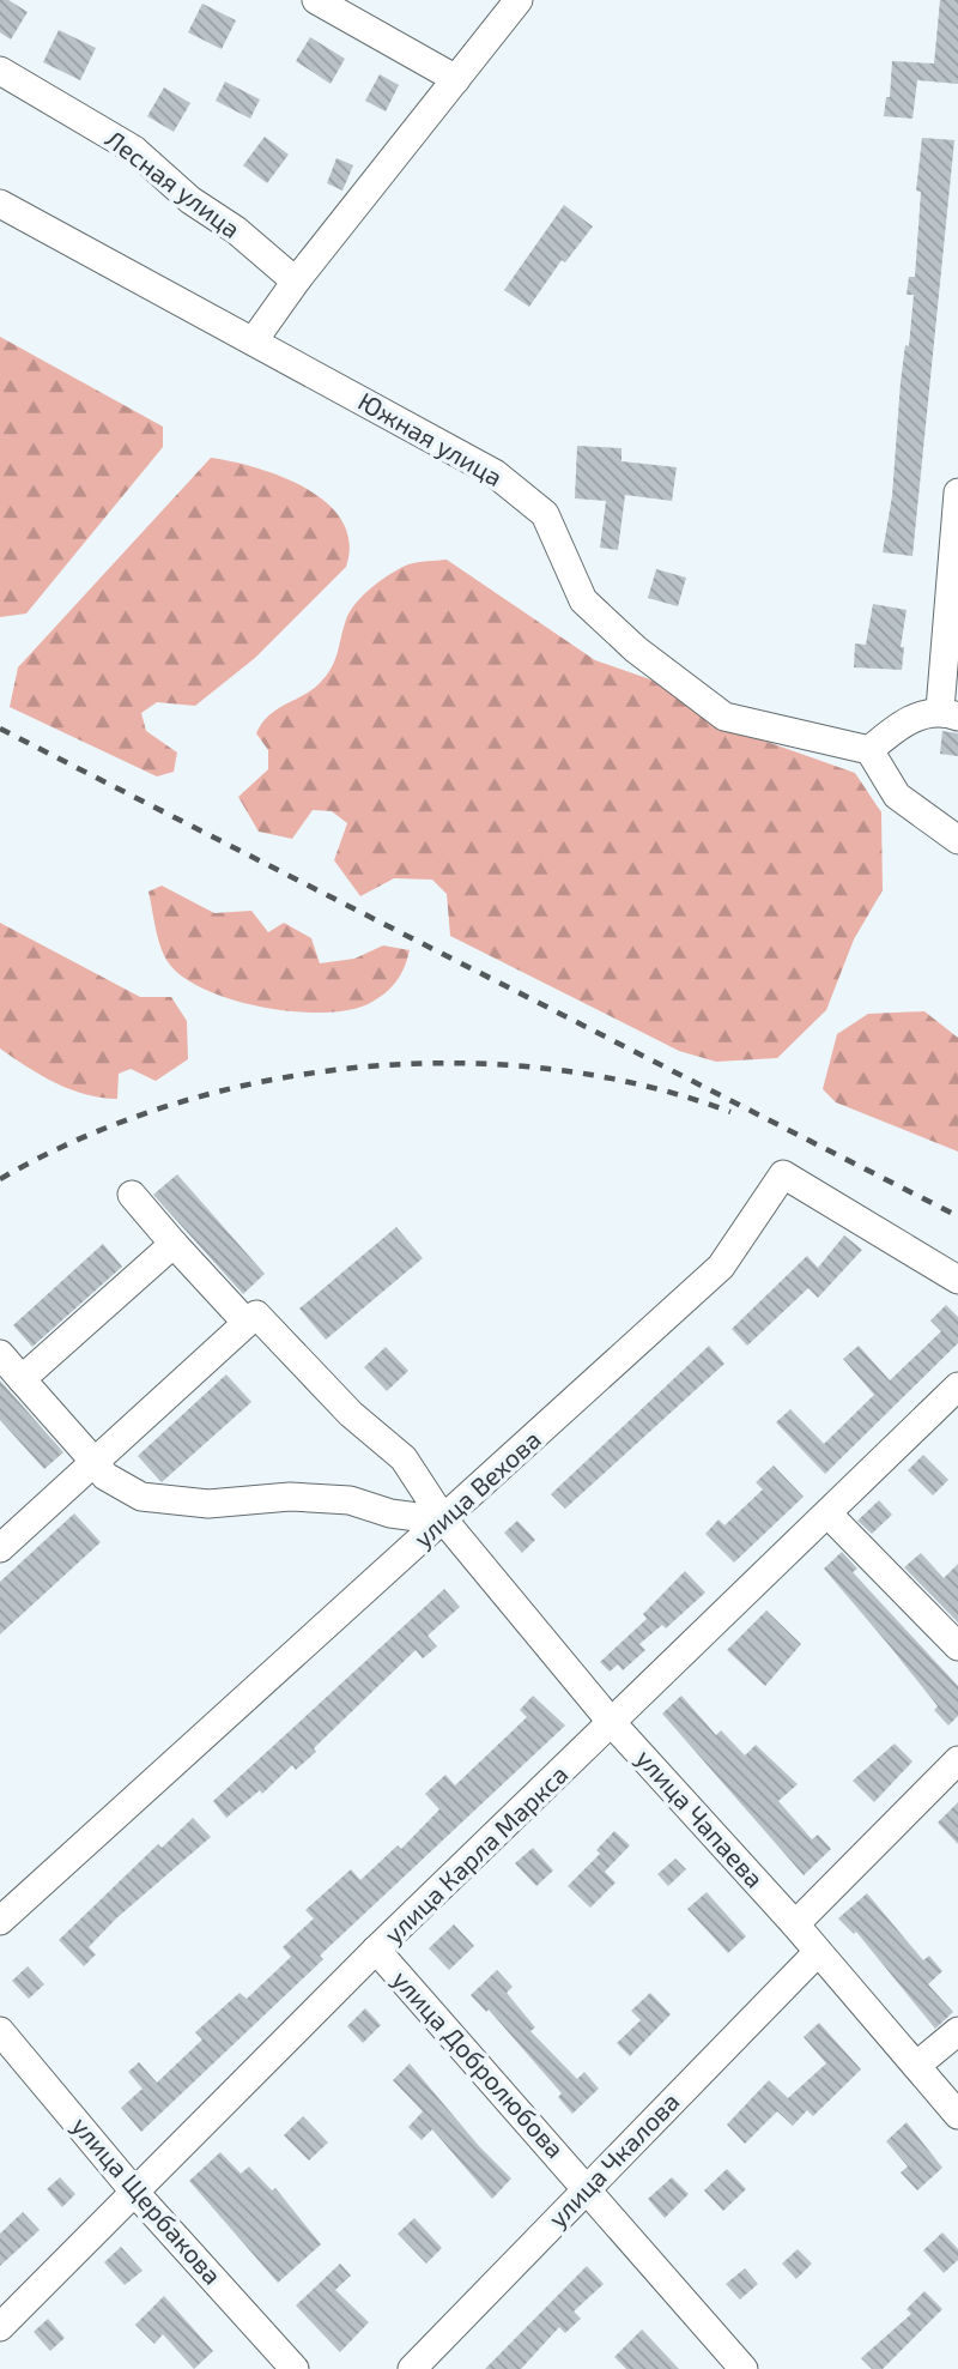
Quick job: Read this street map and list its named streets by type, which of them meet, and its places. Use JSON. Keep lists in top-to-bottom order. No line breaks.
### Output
{"streets":{"street":["Лесная улица","Южная улица","улица Вехова","улица Чапаева","улица Карла Маркса","улица Добролюбова","улица Чкалова","улица Щербакова"]},"crossings":[["улица Вехова","улица Чапаева"],["улица Чапаева","улица Карла Маркса"],["улица Чапаева","улица Чкалова"],["улица Карла Маркса","улица Добролюбова"],["улица Карла Маркса","улица Щербакова"],["улица Добролюбова","улица Чкалова"]]}
